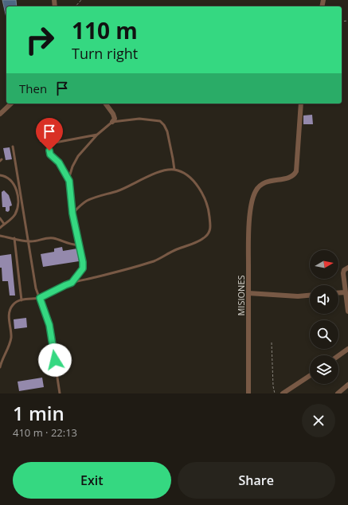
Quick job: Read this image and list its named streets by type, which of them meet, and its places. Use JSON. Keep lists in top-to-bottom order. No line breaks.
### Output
{"streets":{"street":["MISIONES"]},"north":"right","page":{"turn":["110 m","Turn right"],"then":"Then","heading":["1 min","410 m · 22:13"],"buttons":["Exit","Share"]}}
